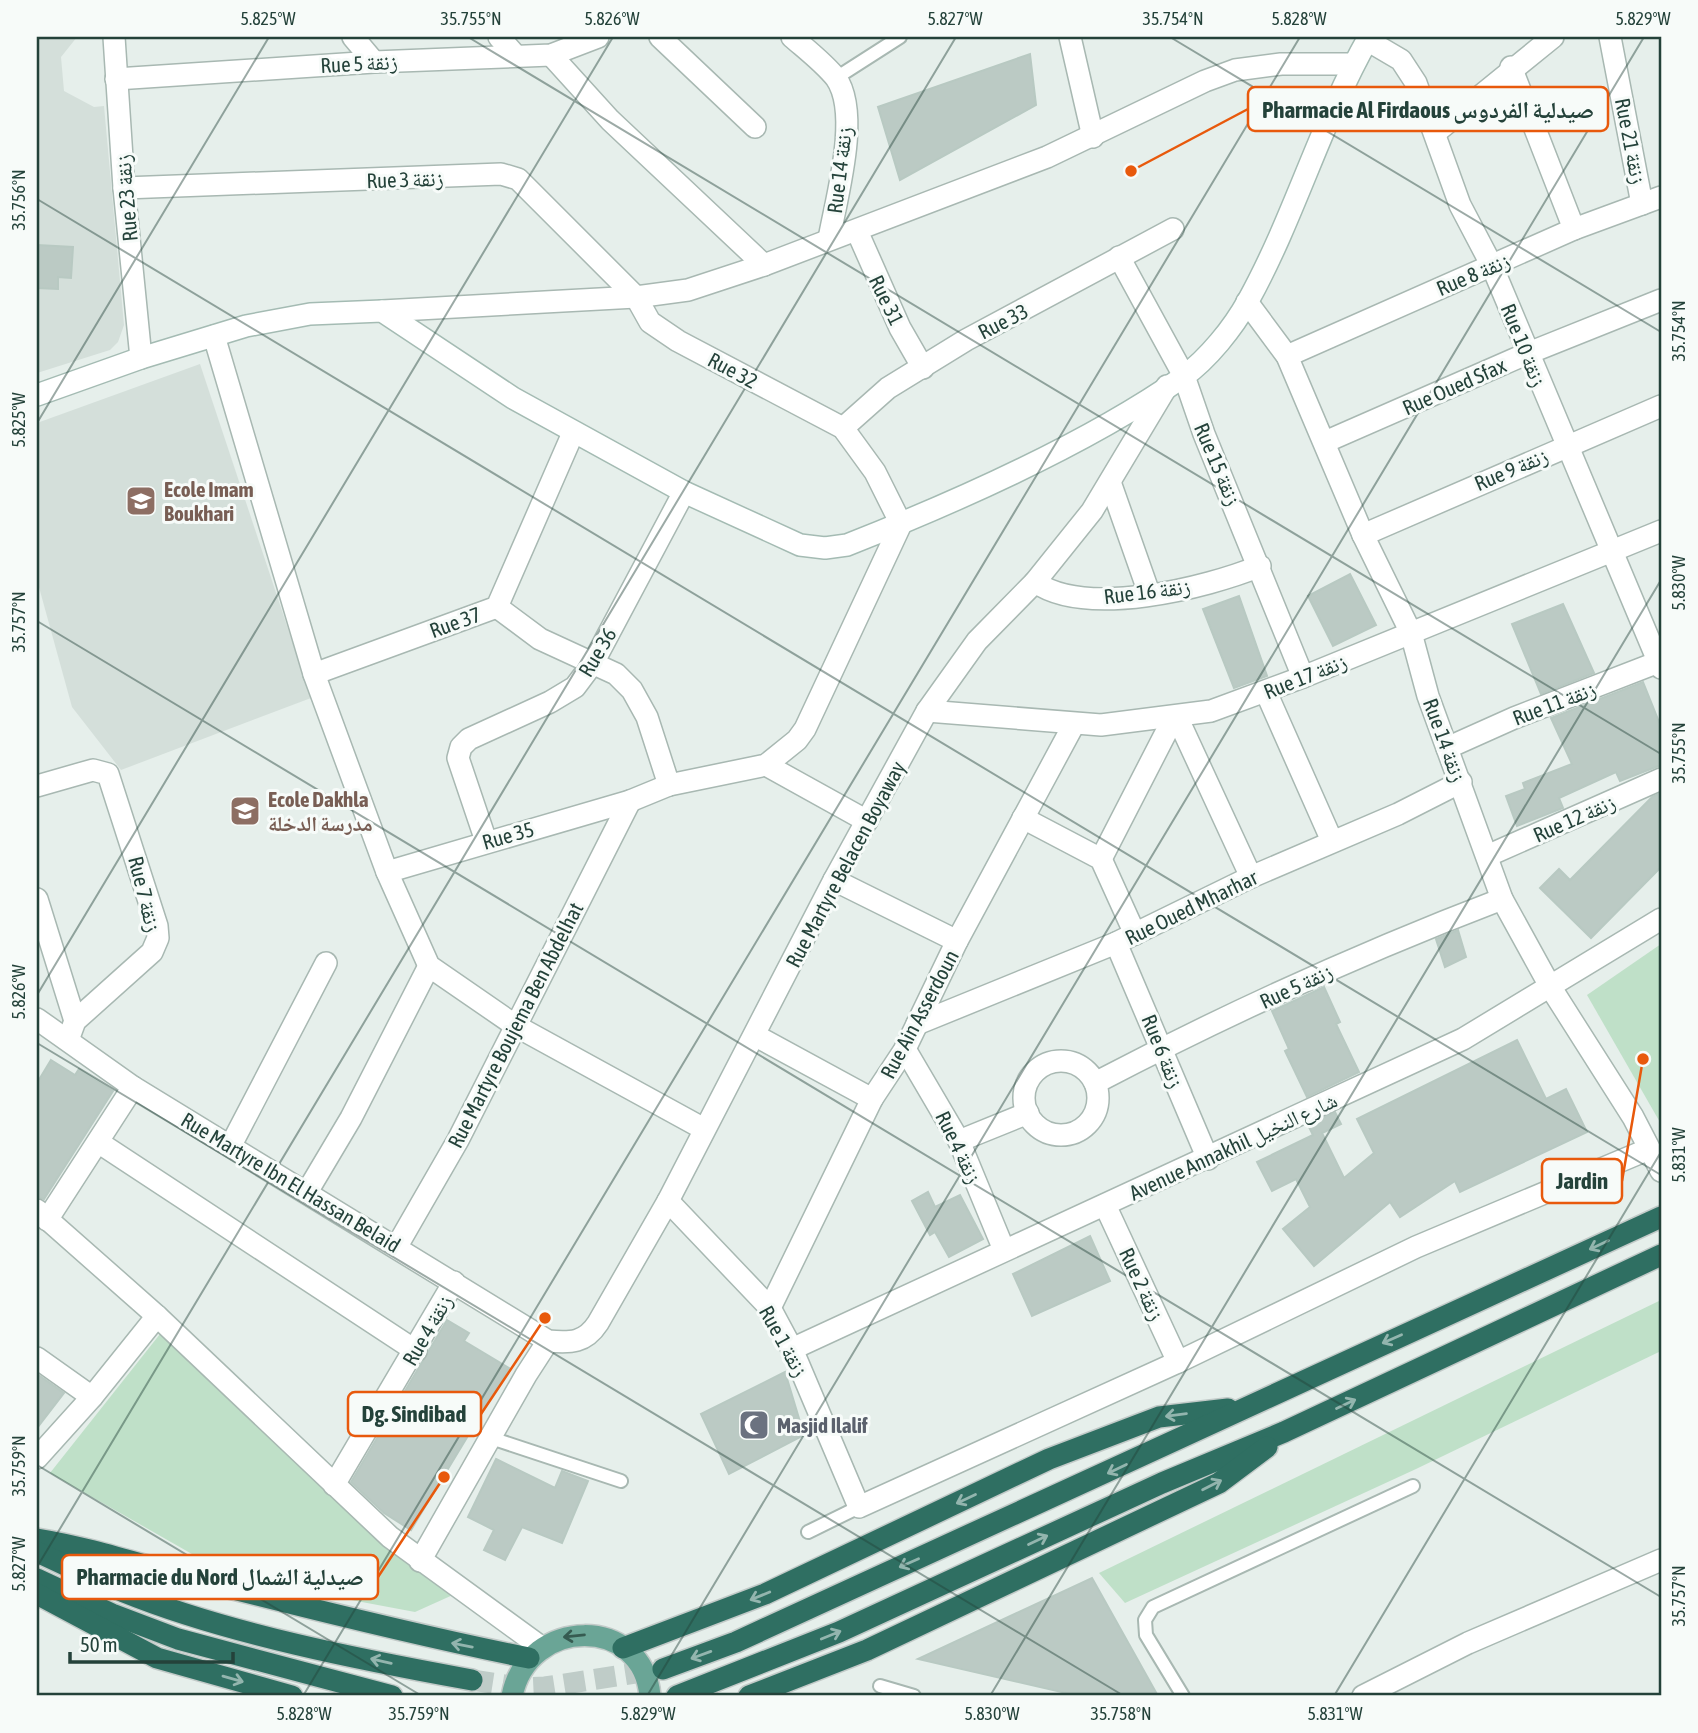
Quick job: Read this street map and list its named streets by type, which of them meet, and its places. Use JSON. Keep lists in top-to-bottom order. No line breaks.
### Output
{"streets":{"street":["Rue 5 زنقة","Rue 21 زنقة","Rue 14 زنقة","Rue 3 زنقة","Rue 23 زنقة","Rue 8 زنقة","Rue 31","Rue 33","Rue 10 زنقة","Rue 32","Rue Oued Sfax","Rue 15 زنقة","Rue 9 زنقة","Rue 16 زنقة","Rue 37","Rue 36","Rue 17 زنقة","Rue 11 زنقة","Rue 12 زنقة","Rue 35","Rue Martyre Belacen Boyaway","Rue 7 زنقة","Rue Oued Mharhar","Rue Ain Asserdoun","Rue Martyre Boujema Ben Abdelhat","Rue 6 زنقة","Avenue Annakhil شارع النخيل","Rue 4 زنقة","Rue Martyre Ibn El Hassan Belaid","Rue 2 زنقة","Rue 1 زنقة"]},"crossings":[["Rue 5 زنقة","Rue 14 زنقة"],["Rue 5 زنقة","Rue 23 زنقة"],["Rue 5 زنقة","Rue 6 زنقة"],["Rue 21 زنقة","Rue 8 زنقة"],["Rue 14 زنقة","Rue 8 زنقة"],["Rue 14 زنقة","Rue Oued Sfax"],["Rue 14 زنقة","Rue 9 زنقة"],["Rue 14 زنقة","Rue 17 زنقة"],["Rue 14 زنقة","Rue 11 زنقة"],["Rue 14 زنقة","Rue 12 زنقة"],["Rue 14 زنقة","Rue Oued Mharhar"],["Rue 14 زنقة","Avenue Annakhil شارع النخيل"],["Rue 3 زنقة","Rue 23 زنقة"],["Rue 3 زنقة","Rue 32"],["Rue 8 زنقة","Rue 10 زنقة"],["Rue 31","Rue 33"],["Rue 33","Rue 32"],["Rue 33","Rue 15 زنقة"],["Rue 10 زنقة","Rue Oued Sfax"],["Rue 10 زنقة","Rue 9 زنقة"],["Rue 10 زنقة","Rue 17 زنقة"],["Rue 10 زنقة","Rue 11 زنقة"],["Rue 15 زنقة","Rue 16 زنقة"],["Rue 15 زنقة","Rue 17 زنقة"],["Rue 15 زنقة","Rue Martyre Belacen Boyaway"],["Rue 16 زنقة","Rue Martyre Belacen Boyaway"],["Rue 36","Rue 35"],["Rue 17 زنقة","Rue Martyre Belacen Boyaway"],["Rue 17 زنقة","Rue Ain Asserdoun"],["Rue 35","Rue Martyre Boujema Ben Abdelhat"],["Rue Martyre Belacen Boyaway","Rue Martyre Ibn El Hassan Belaid"],["Rue Martyre Belacen Boyaway","Rue 1 زنقة"],["Rue 7 زنقة","Rue Martyre Ibn El Hassan Belaid"],["Rue Oued Mharhar","Rue Ain Asserdoun"],["Rue Oued Mharhar","Rue 6 زنقة"],["Rue Ain Asserdoun","Rue 4 زنقة"],["Rue Ain Asserdoun","Rue 1 زنقة"],["Rue Martyre Boujema Ben Abdelhat","Rue Martyre Ibn El Hassan Belaid"],["Rue 6 زنقة","Avenue Annakhil شارع النخيل"],["Avenue Annakhil شارع النخيل","Rue 4 زنقة"],["Avenue Annakhil شارع النخيل","Rue 2 زنقة"],["Avenue Annakhil شارع النخيل","Rue 1 زنقة"],["Rue 4 زنقة","Rue Martyre Ibn El Hassan Belaid"]],"places":{"other":["Pharmacie Al Firdaous صيدلية الفردوس","Jardin","Dg. Sindibad","Pharmacie du Nord صيدلية الشمال"],"school or university":["Ecole Imam Boukhari","Ecole Dakhla مدرسة الدخلة"],"mosque":["Masjid Ilalif"]},"scale_bar":"50 m","coordinates":["5.825°W","35.755°N","5.826°W","5.827°W","35.754°N","5.828°W","5.829°W","35.756°N","5.830°W","35.757°N","5.831°W","35.759°N","35.758°N"]}
